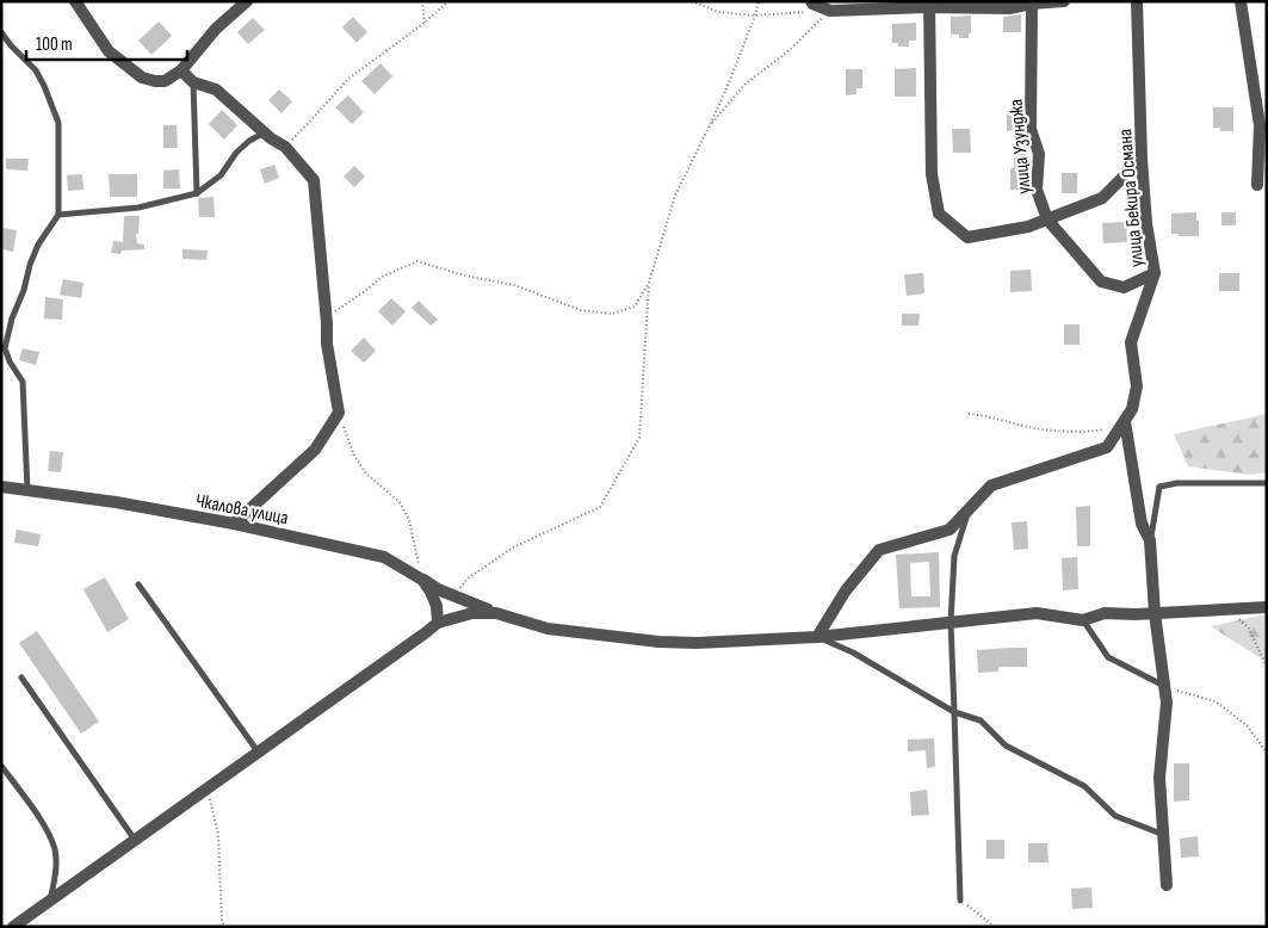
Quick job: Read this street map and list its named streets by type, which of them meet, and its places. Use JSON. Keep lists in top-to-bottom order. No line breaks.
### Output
{"streets":{"street":["улица Узунджа","улица Бекира Османа","Чкалова улица"]},"crossings":[["улица Узунджа","улица Бекира Османа"]],"scale_bar":"100 m"}
